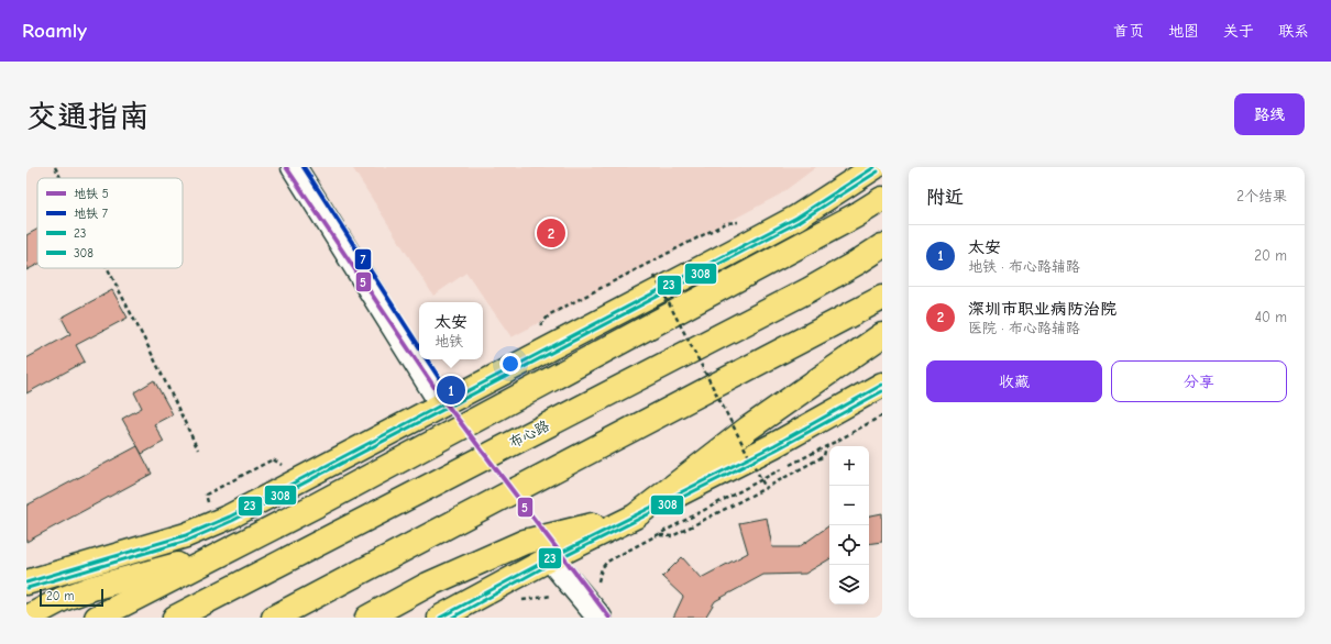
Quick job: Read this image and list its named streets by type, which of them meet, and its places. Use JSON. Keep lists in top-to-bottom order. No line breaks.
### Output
{"streets":{"main road":["布心路"]},"lines":["metro line 5","metro line 7","transit line 23","transit line 308"],"legend":["地铁 5","地铁 7","23","308"],"scale_bar":"20 m","page":{"header":"Roamly","nav":["首页","地图","关于","联系"],"buttons":["路线",["收藏","分享"]],"title":"交通指南","heading":["附近","2个结果"],"pins":["2","1"],"list":[{"mark":"1","name":"太安","note":"地铁 · 布心路辅路","value":"20 m"},{"mark":"2","name":"深圳市职业病防治院","note":"医院 · 布心路辅路","value":"40 m"}],"popup":["太安","地铁"],"map_buttons":["+","−"],"scale":"20 m"}}
